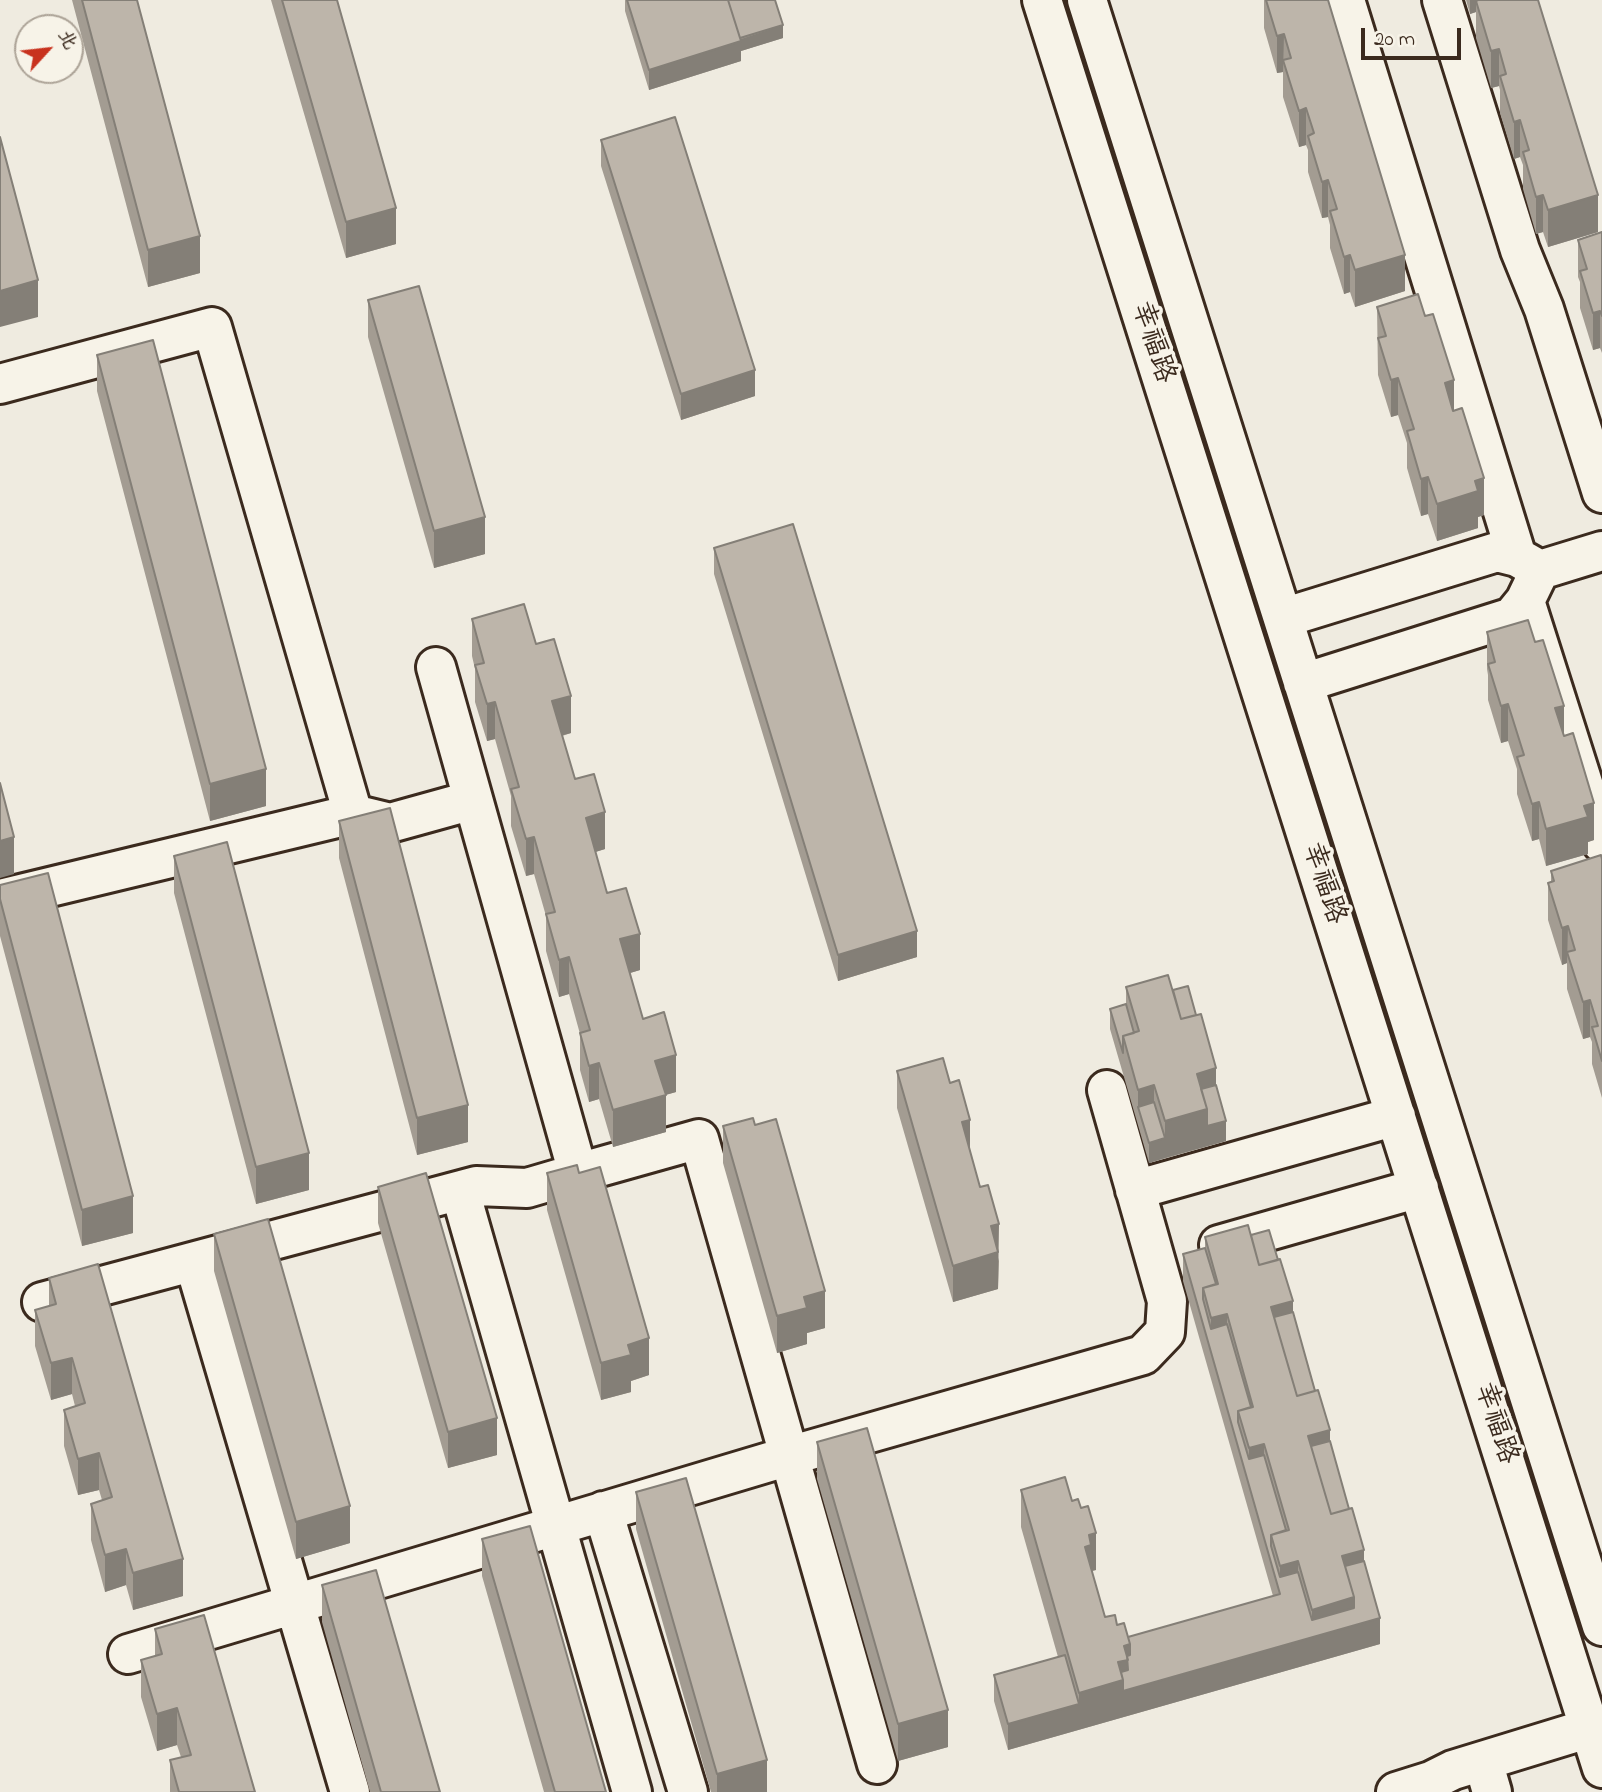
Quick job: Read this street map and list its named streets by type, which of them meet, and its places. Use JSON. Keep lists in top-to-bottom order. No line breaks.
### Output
{"streets":{"street":["幸福路"]},"scale_bar":"20 m","north":"top right"}
